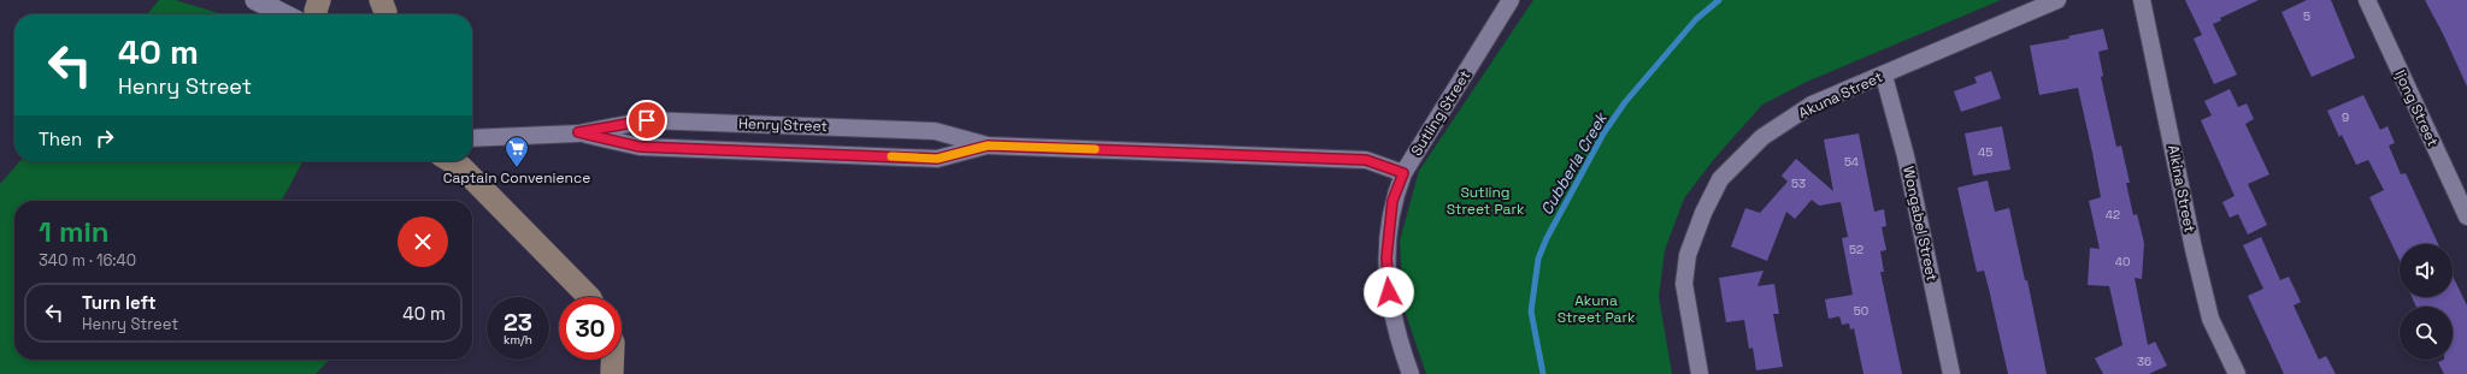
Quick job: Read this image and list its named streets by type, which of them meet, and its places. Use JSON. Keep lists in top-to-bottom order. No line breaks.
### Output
{"streets":{"street":["Akuna Street","Ijong Street","Sutling Street","Henry Street","Alkina Street","Wongabel Street"]},"crossings":[["Akuna Street","Wongabel Street"],["Sutling Street","Henry Street"]],"water":["Cubberla Creek"],"parks":["Sutling Street Park","Akuna Street Park"],"places":{"supermarket":["Captain Convenience"]},"house_numbers":["5","9","45","54","53","42","52","40","50","36"],"page":{"turn":["40 m","Henry Street"],"then":"Then","heading":["1 min","340 m · 16:40"],"list":[{"name":"Turn left","note":"Henry Street","value":"40 m"}],"speed":"23 km/h","limit":"30"}}
